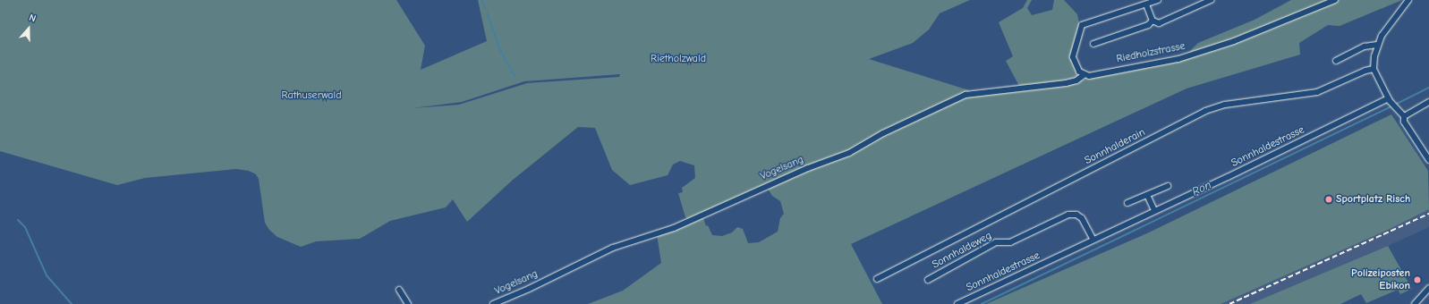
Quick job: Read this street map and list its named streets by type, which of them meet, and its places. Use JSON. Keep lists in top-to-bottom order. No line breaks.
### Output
{"streets":{"street":["Riedholzstrasse","Sonnhalderain","Sonnhaldestrasse","Vogelsang","Sonnhaldeweg"]},"crossings":[["Riedholzstrasse","Vogelsang"],["Sonnhaldestrasse","Sonnhaldeweg"]],"water":["Ron"],"parks":["Rietholzwald","Rathuserwald"],"places":["Sportplatz Risch","Polizeiposten Ebikon"],"north":"top"}
